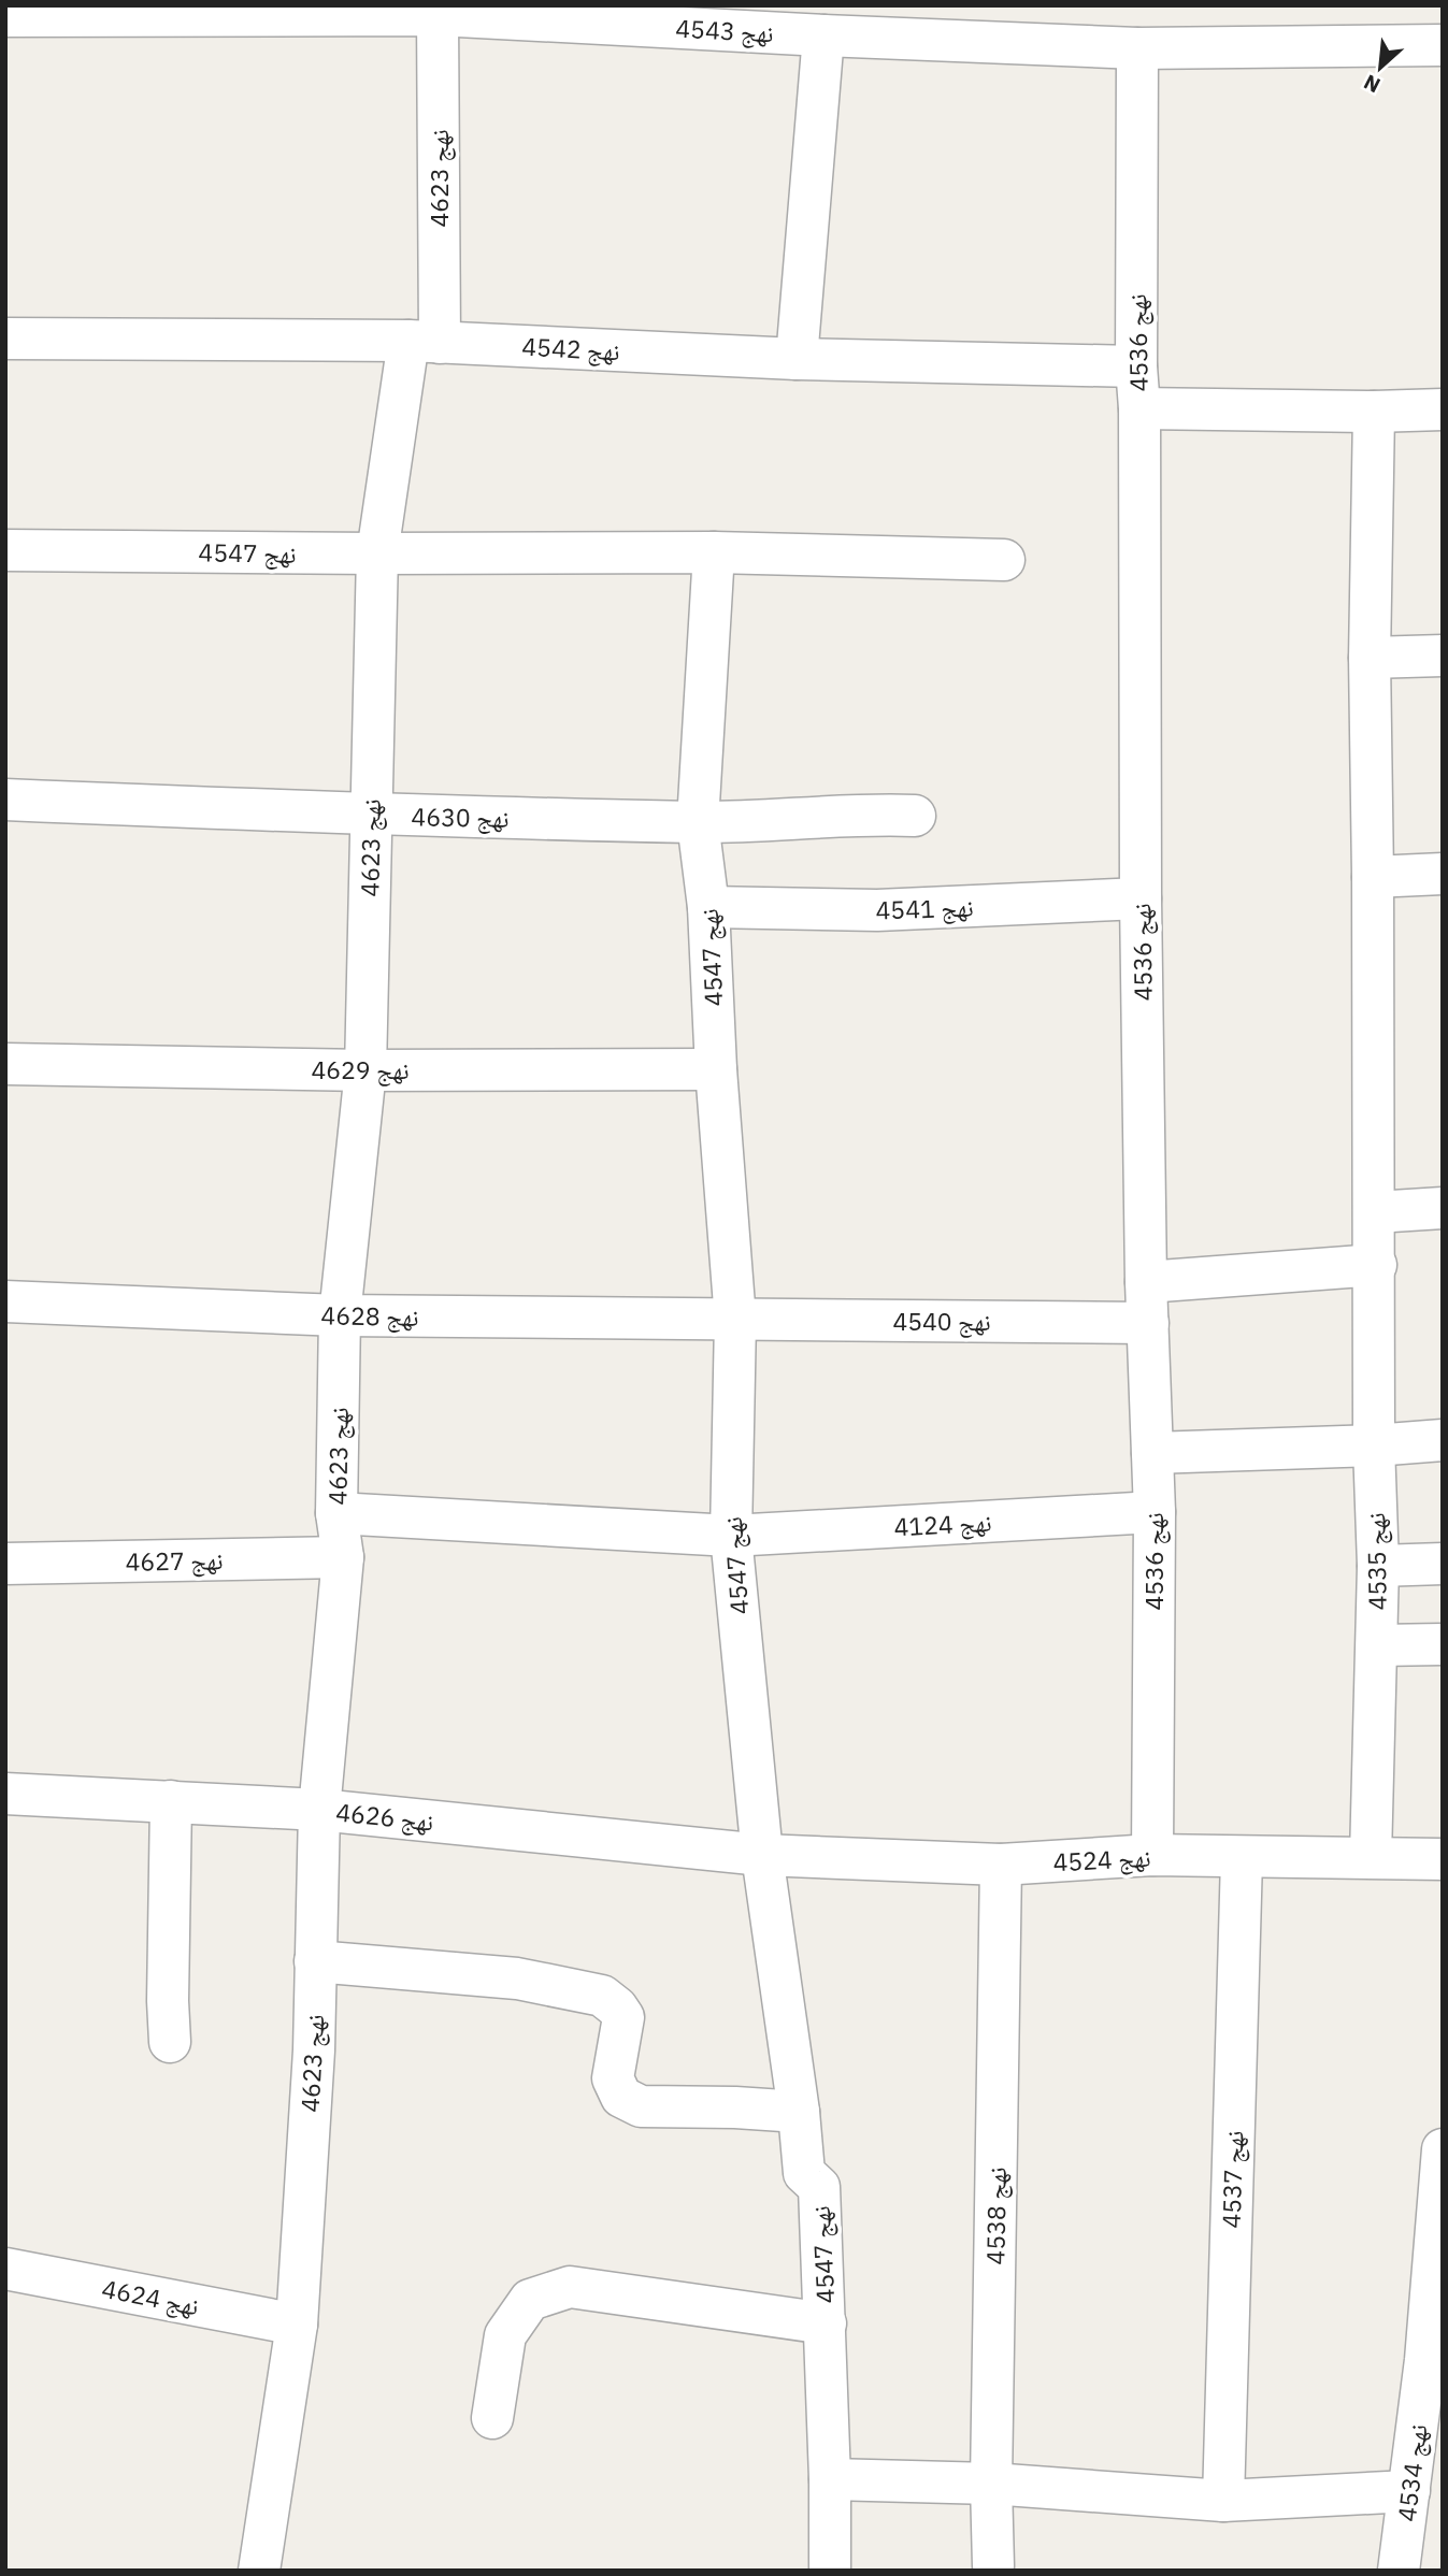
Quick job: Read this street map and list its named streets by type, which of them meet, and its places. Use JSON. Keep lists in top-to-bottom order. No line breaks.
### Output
{"streets":{"street":["نهج 4543","نهج 4623","نهج 4536","نهج 4542","نهج 4547","نهج 4630","نهج 4541","نهج 4629","نهج 4628","نهج 4540","نهج 4124","نهج 4627","نهج 4535","نهج 4626","نهج 4524","نهج 4537","نهج 4538","نهج 4624","نهج 4534"]},"crossings":[["نهج 4543","نهج 4623"],["نهج 4543","نهج 4536"],["نهج 4623","نهج 4542"],["نهج 4623","نهج 4547"],["نهج 4623","نهج 4630"],["نهج 4623","نهج 4629"],["نهج 4623","نهج 4628"],["نهج 4623","نهج 4124"],["نهج 4623","نهج 4627"],["نهج 4623","نهج 4626"],["نهج 4623","نهج 4624"],["نهج 4536","نهج 4542"],["نهج 4536","نهج 4541"],["نهج 4536","نهج 4540"],["نهج 4536","نهج 4124"],["نهج 4536","نهج 4524"],["نهج 4547","نهج 4630"],["نهج 4547","نهج 4541"],["نهج 4547","نهج 4629"],["نهج 4547","نهج 4628"],["نهج 4547","نهج 4540"],["نهج 4547","نهج 4124"],["نهج 4547","نهج 4626"],["نهج 4547","نهج 4524"],["نهج 4628","نهج 4540"],["نهج 4535","نهج 4524"],["نهج 4626","نهج 4524"],["نهج 4524","نهج 4537"],["نهج 4524","نهج 4538"]],"north":"bottom left"}
